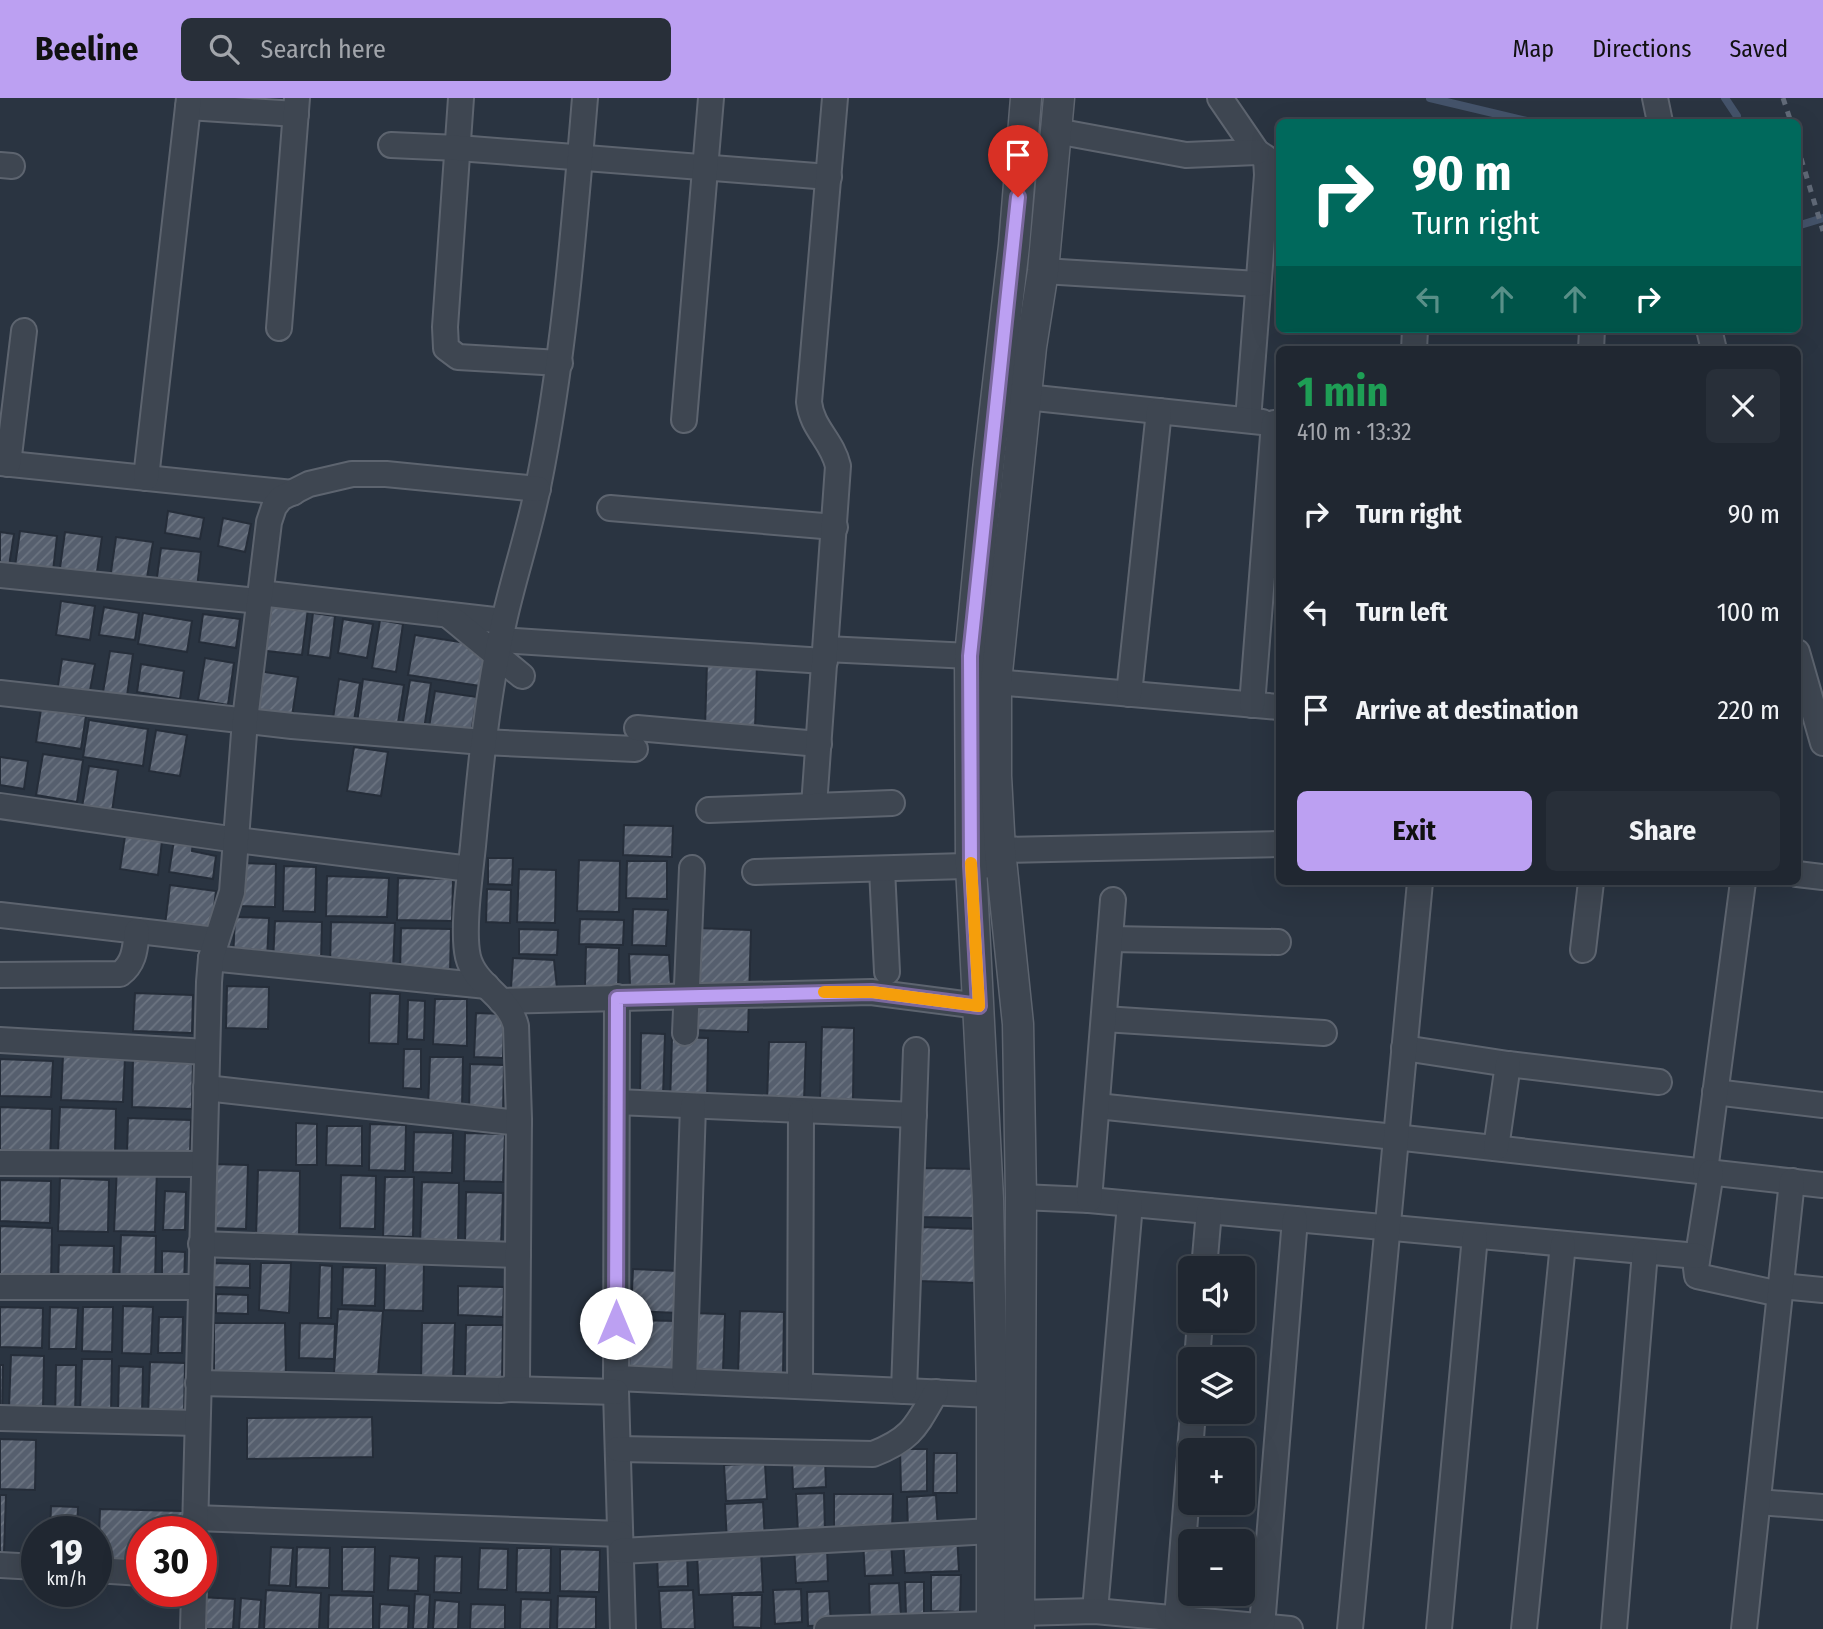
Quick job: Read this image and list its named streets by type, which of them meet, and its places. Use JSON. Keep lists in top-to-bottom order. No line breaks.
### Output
{"page":{"header":"Beeline","search":"Search here","nav":["Map","Directions","Saved"],"turn":["90 m","Turn right"],"heading":["1 min","410 m · 13:32"],"list":[{"name":"Turn right","value":"90 m"},{"name":"Turn left","value":"100 m"},{"name":"Arrive at destination","value":"220 m"}],"buttons":["Exit","Share"],"map_buttons":["+","−"],"speed":"19 km/h","limit":"30"}}
